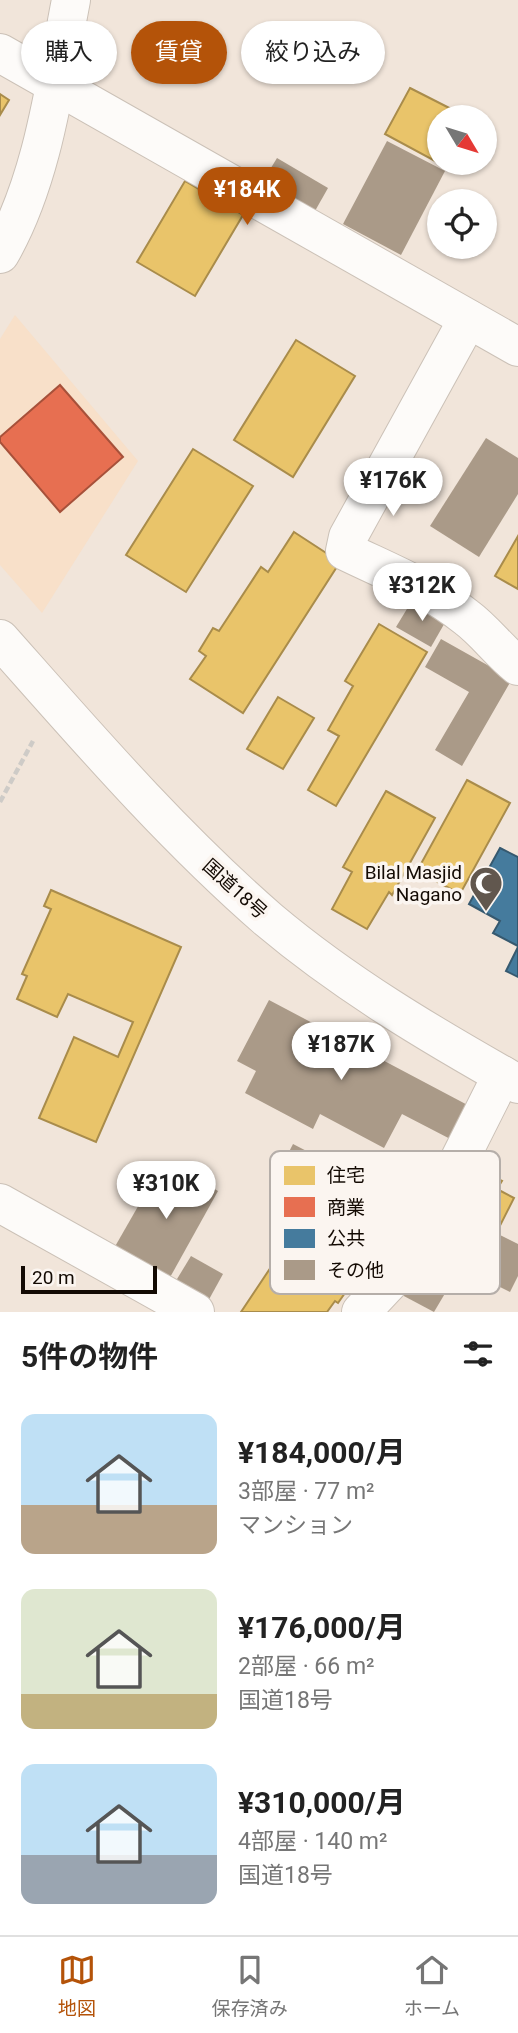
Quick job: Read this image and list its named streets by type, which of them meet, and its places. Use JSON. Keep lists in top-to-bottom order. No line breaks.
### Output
{"streets":{"main road":["国道18号"]},"places":{"mosque":["Bilal Masjid Nagano"]},"legend":["住宅","商業","公共","その他"],"scale_bar":"20 m","north":"bottom right","page":{"chip":["購入","賃貸","絞り込み"],"price":["¥184K","¥176K","¥312K","¥187K","¥310K"],"scale":"20 m","heading":"5件の物件","list":[{"name":"¥184,000/月","note":"3部屋 · 77 m² · マンション"},{"name":"¥176,000/月","note":"2部屋 · 66 m² · 国道18号"},{"name":"¥310,000/月","note":"4部屋 · 140 m² · 国道18号"}],"tabs":["地図","保存済み","ホーム"]}}
